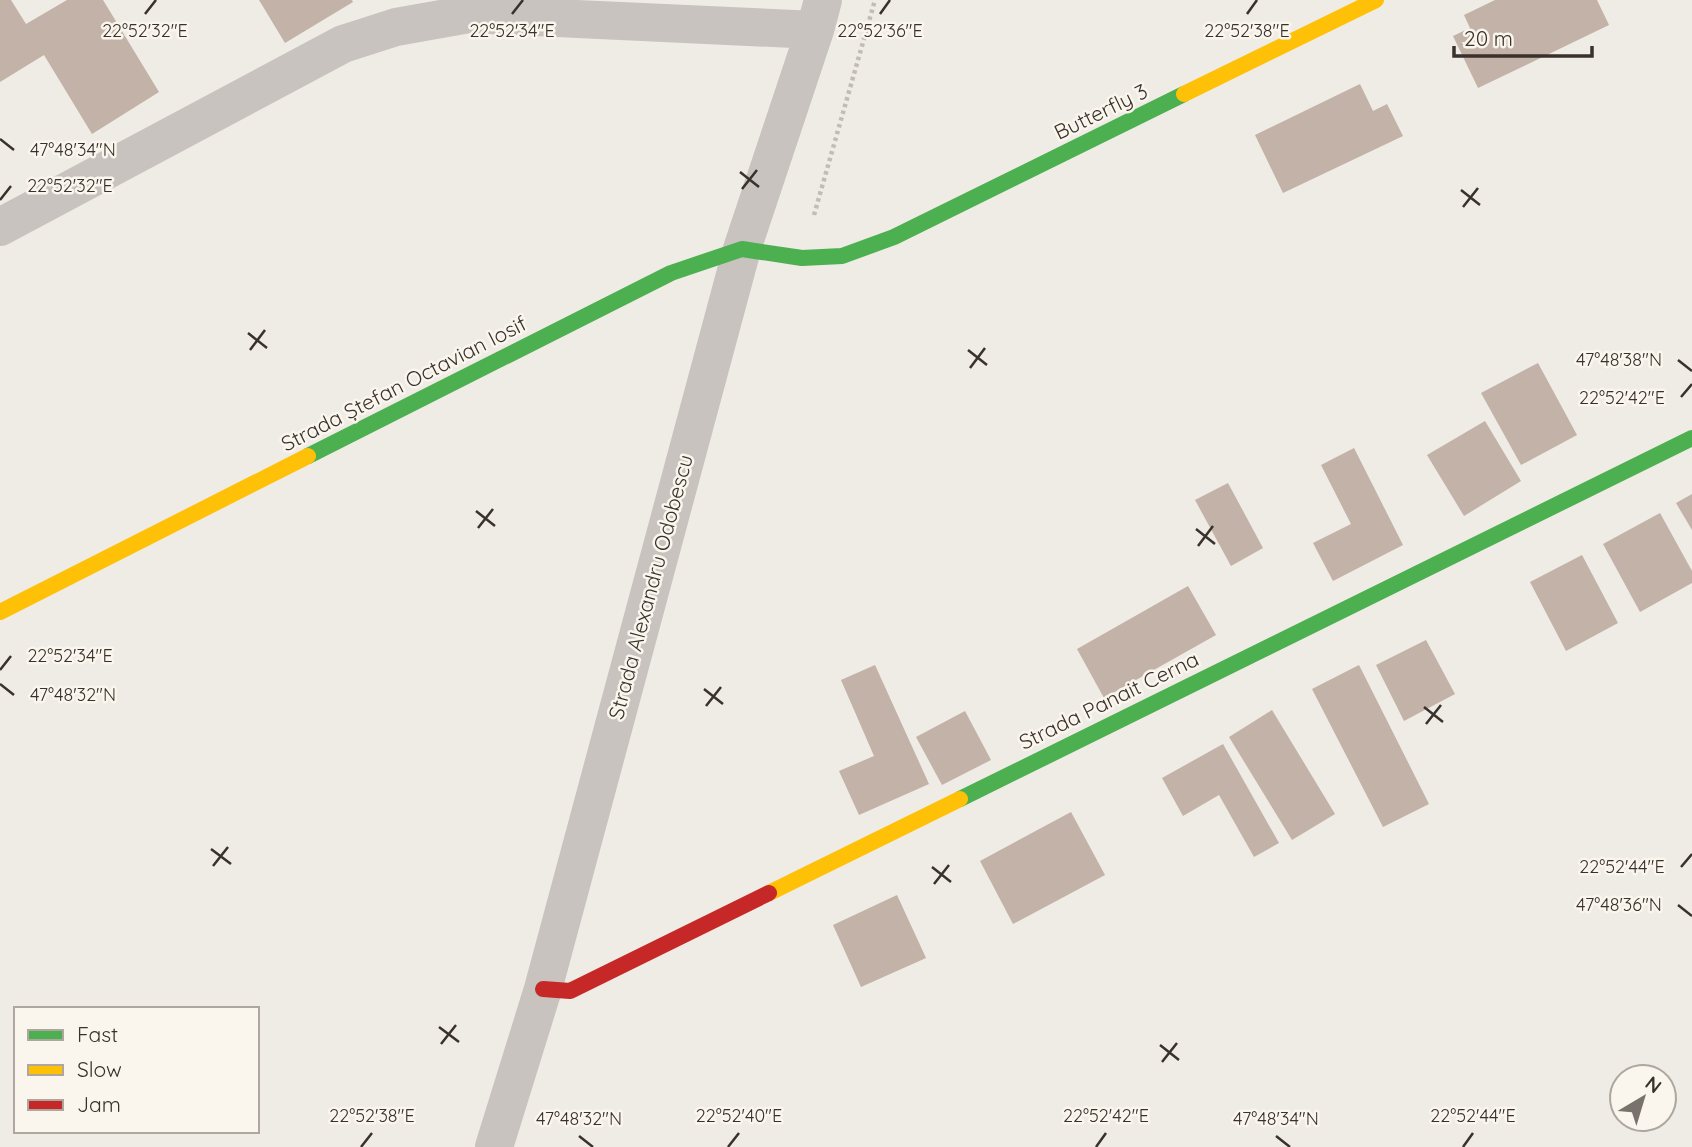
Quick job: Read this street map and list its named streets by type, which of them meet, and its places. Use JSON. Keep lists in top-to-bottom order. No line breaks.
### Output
{"streets":{"street":["Butterfly 3","Strada Ștefan Octavian Iosif","Strada Alexandru Odobescu","Strada Panait Cerna"]},"crossings":[["Butterfly 3","Strada Ștefan Octavian Iosif"],["Strada Ștefan Octavian Iosif","Strada Alexandru Odobescu"],["Strada Alexandru Odobescu","Strada Panait Cerna"]],"legend":["Fast","Slow","Jam"],"scale_bar":"20 m","north":"top right","coordinates":["22°52'34\"E","22°52'36\"E","22°52'38\"E","22°52'32\"E","47°48'34\"N","47°48'38\"N","22°52'42\"E","47°48'32\"N","22°52'44\"E","47°48'36\"N","22°52'40\"E"]}
